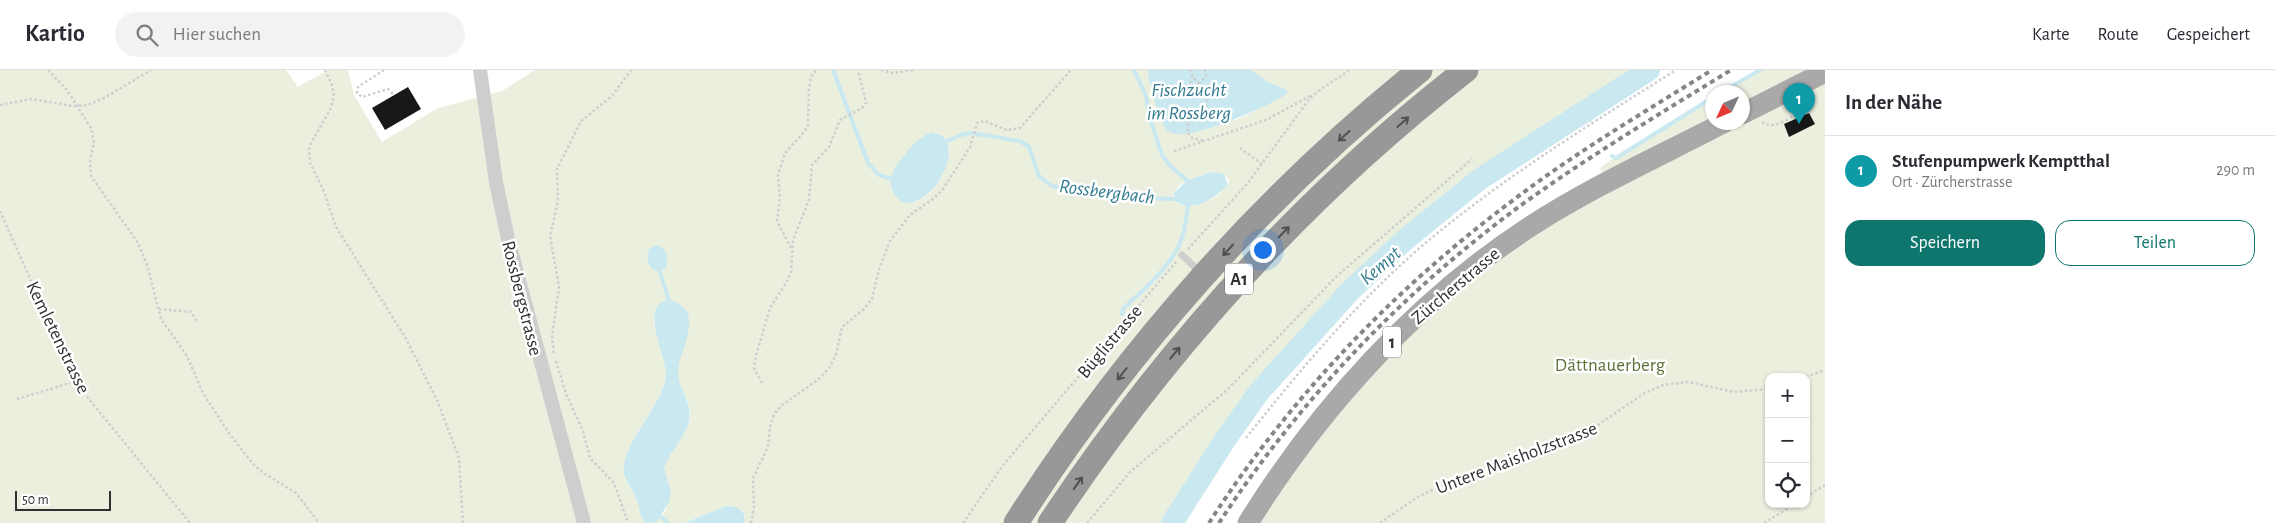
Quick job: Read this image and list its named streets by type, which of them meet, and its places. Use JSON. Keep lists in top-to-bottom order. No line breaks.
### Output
{"streets":{"highway":["A1"],"main road":["Zürcherstrasse","1"],"street":["Rossbergstrasse"],"path":["Kemletenstrasse","Büglistrasse","Untere Maisholzstrasse"]},"water":["Fischzucht im Rossberg","Rossbergbach","Kempt"],"parks":["Dättnauerberg"],"scale_bar":"50 m","north":"bottom left","page":{"header":"Kartio","search":"Hier suchen","nav":["Karte","Route","Gespeichert"],"heading":"In der Nähe","pins":"1","list":[{"mark":"1","name":"Stufenpumpwerk Kemptthal","note":"Ort · Zürcherstrasse","value":"290 m"}],"buttons":["Speichern","Teilen"],"map_buttons":["+","−"],"scale":"50 m"}}
